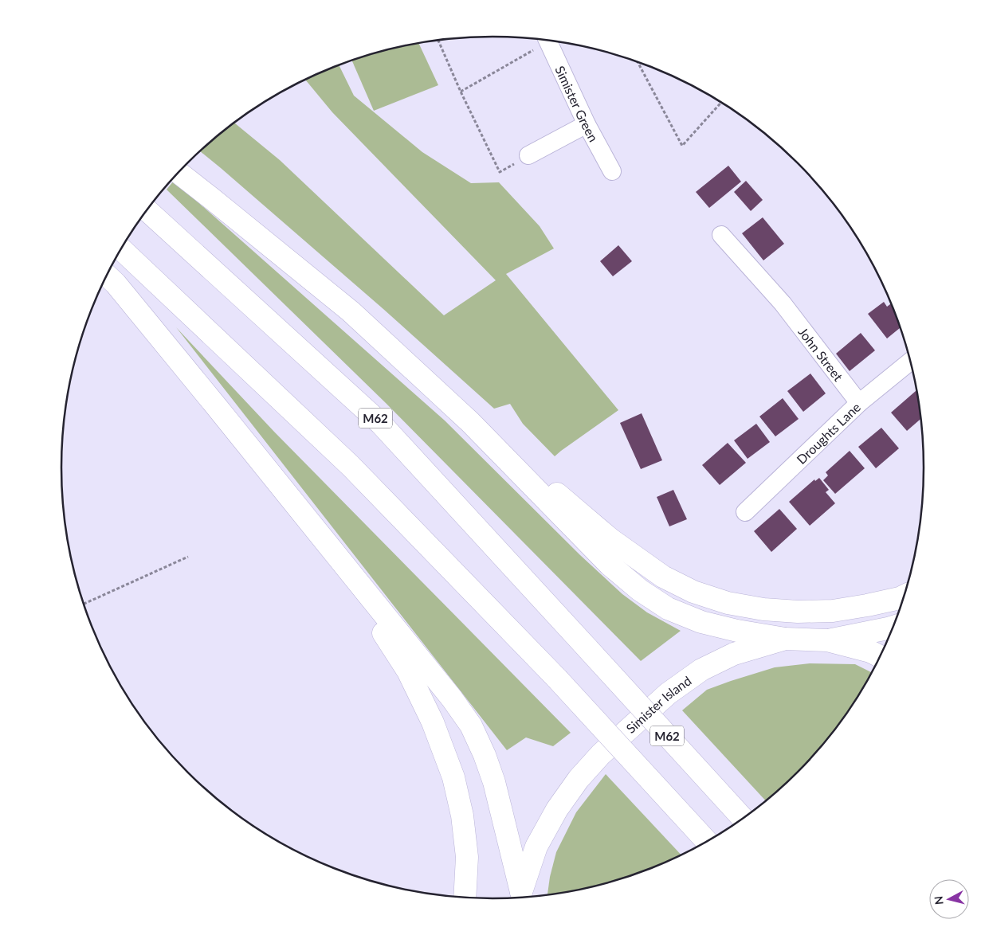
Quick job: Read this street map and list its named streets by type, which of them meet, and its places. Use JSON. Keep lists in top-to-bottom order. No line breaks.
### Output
{"streets":{"highway":["M62","Simister Island"],"street":["Simister Green","John Street","Droughts Lane"]},"crossings":[["John Street","Droughts Lane"]],"north":"left"}
